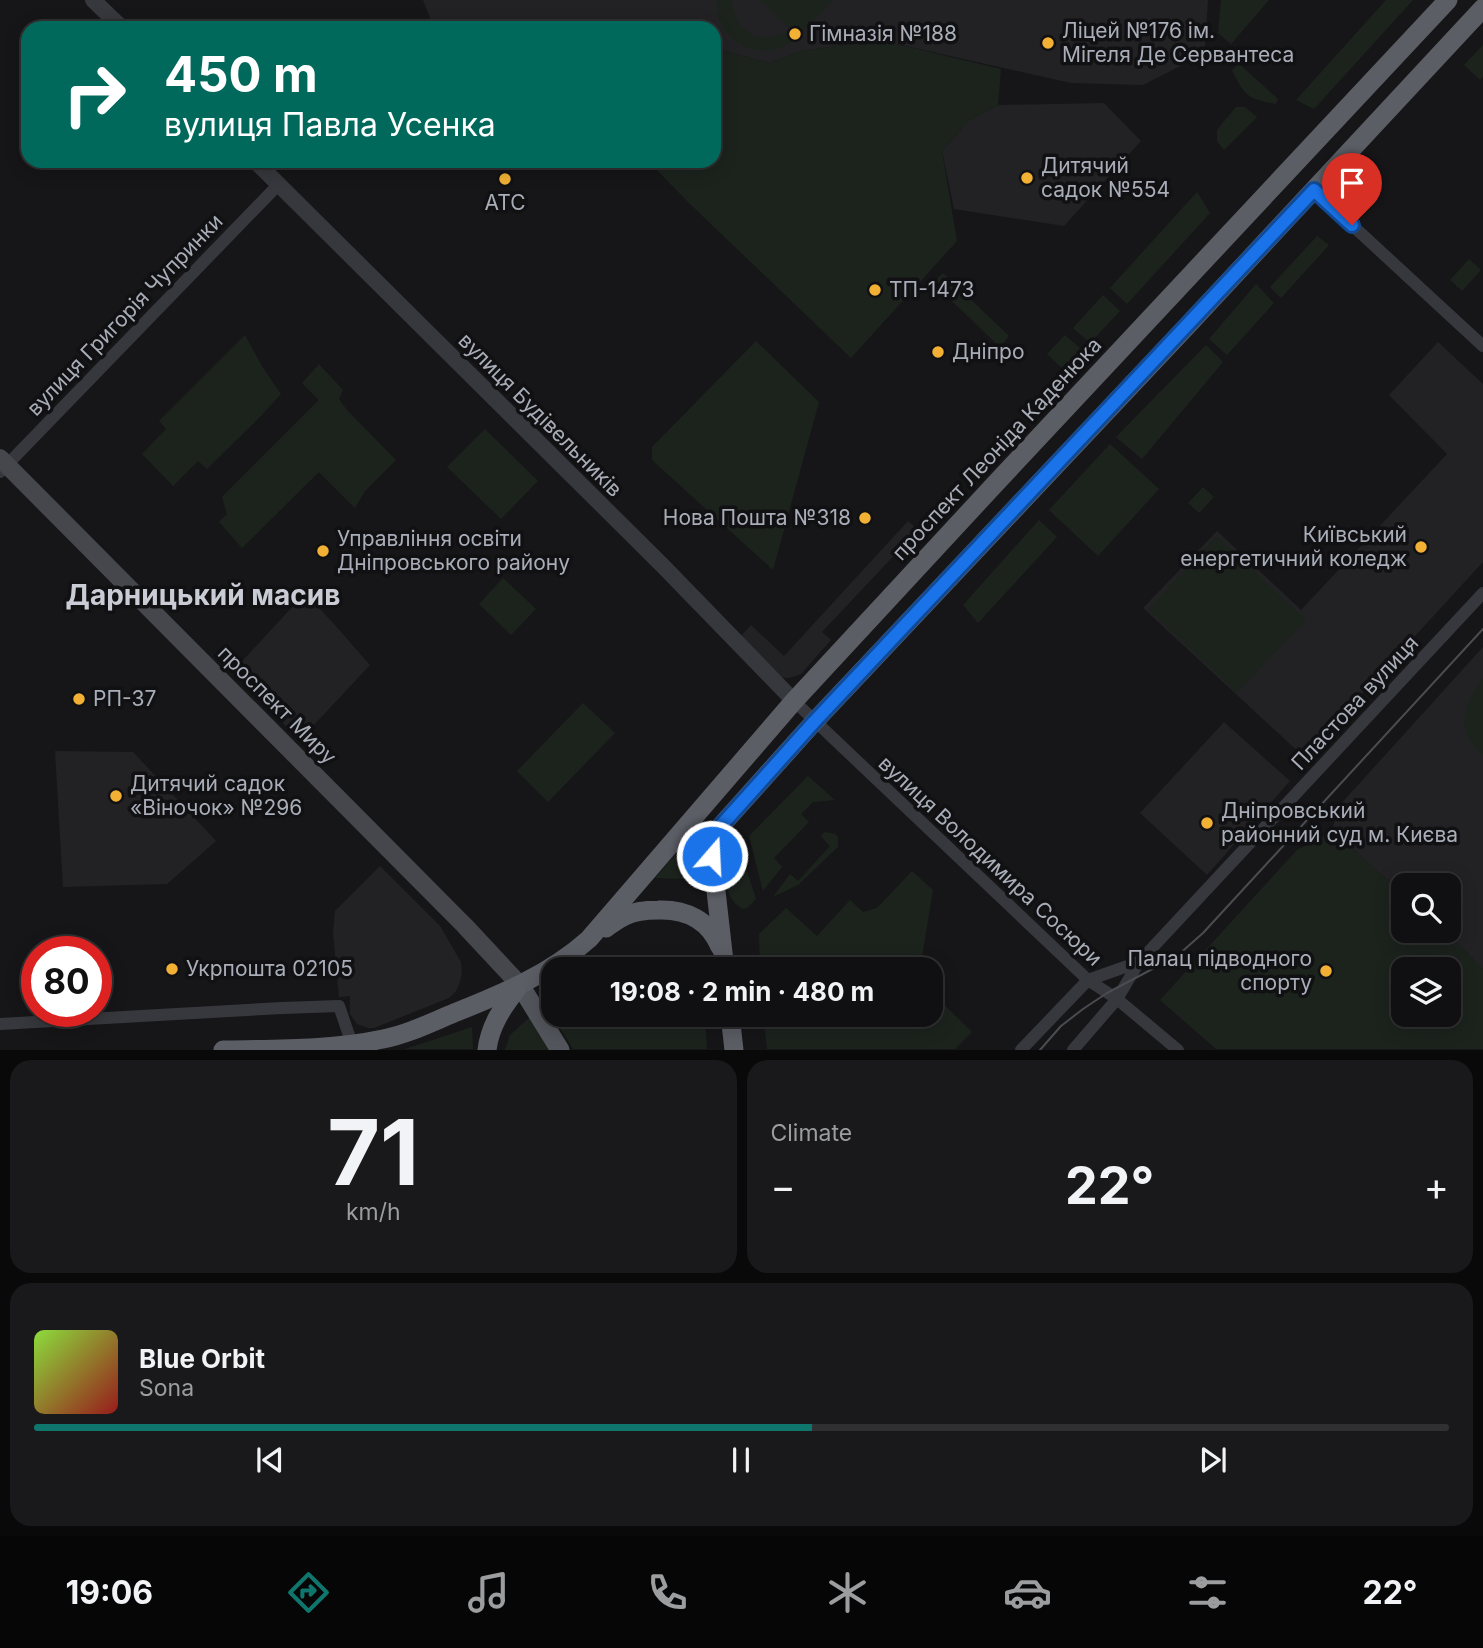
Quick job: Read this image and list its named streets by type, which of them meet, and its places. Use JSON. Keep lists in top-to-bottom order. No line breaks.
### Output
{"streets":{"highway":["проспект Леоніда Каденюка"],"main road":["проспект Миру"],"street":["вулиця Григорія Чупринки","вулиця Будівельників","Пластова вулиця","вулиця Володимира Сосюри"]},"crossings":[["вулиця Григорія Чупринки","вулиця Будівельників"],["вулиця Григорія Чупринки","проспект Миру"],["вулиця Будівельників","проспект Леоніда Каденюка"],["вулиця Будівельників","вулиця Володимира Сосюри"],["проспект Леоніда Каденюка","вулиця Володимира Сосюри"],["Пластова вулиця","вулиця Володимира Сосюри"]],"districts":["Дарницький масив"],"places":["Гімназія №188","Ліцей №176 ім. Мігеля Де Сервантеса","Дитячий садок №554","АТС","ТП-1473","Дніпро","Нова Пошта №318","Київський енергетичний коледж","Управління освіти Дніпровського району","РП-37","Дитячий садок «Віночок» №296","Дніпровський районний суд м. Києва","Укрпошта 02105","Палац підводного спорту"],"page":{"turn":["450 m","вулиця Павла Усенка"],"limit":"80","trip":"19:08 · 2 min · 480 m","tile":[["71","km/h"],"Climate"],"heat":["−","22°","+"],"song":["Blue Orbit","Sona"],"tabs":["19:06","22°"]}}
